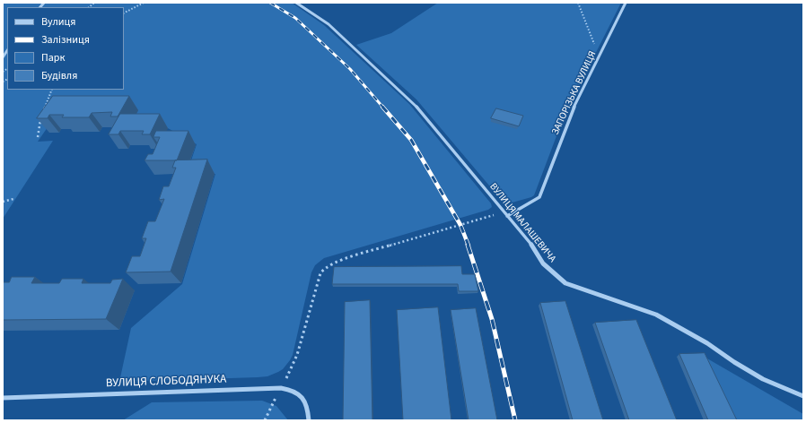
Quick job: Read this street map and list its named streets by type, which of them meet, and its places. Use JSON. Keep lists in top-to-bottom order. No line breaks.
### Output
{"streets":{"street":["ЗАПОРІЗЬКА ВУЛИЦЯ","ВУЛИЦЯ МАЛАШЕВИЧА","ВУЛИЦЯ СЛОБОДЯНУКА"]},"crossings":[["ЗАПОРІЗЬКА ВУЛИЦЯ","ВУЛИЦЯ МАЛАШЕВИЧА"]],"legend":["Вулиця","Залізниця","Парк","Будівля"]}
